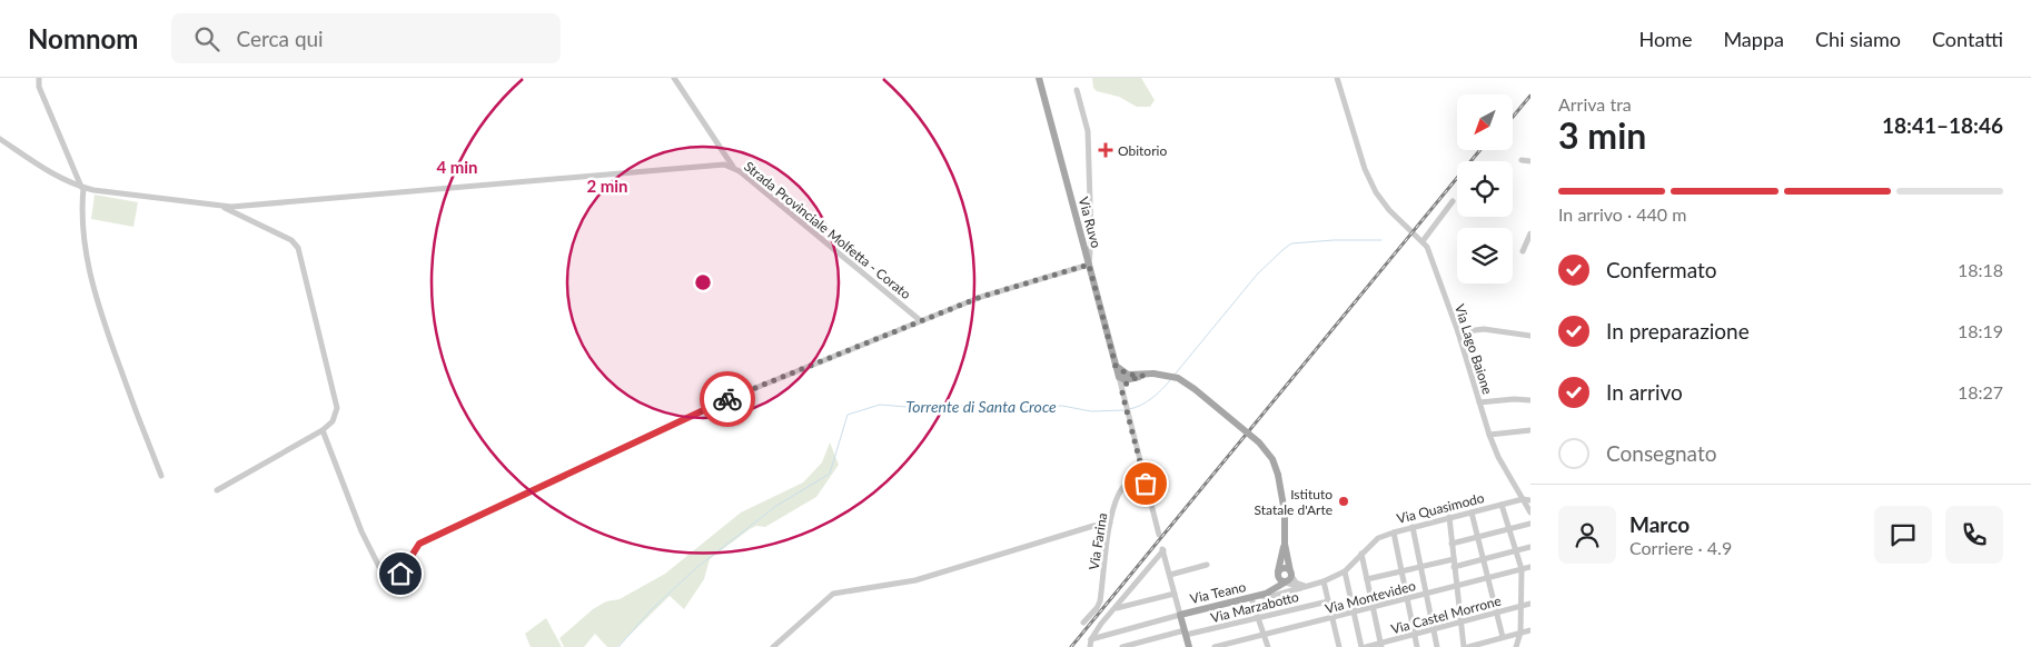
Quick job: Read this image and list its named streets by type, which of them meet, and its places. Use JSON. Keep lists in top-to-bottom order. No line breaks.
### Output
{"streets":{"main road":["Via Ruvo","Via Teano"],"street":["Strada Provinciale Molfetta - Corato","Via Lago Baione","Via Quasimodo","Via Farina","Via Montevideo","Via Marzabotto","Via Castel Morrone"]},"crossings":[["Via Ruvo","Via Farina"],["Via Lago Baione","Via Quasimodo"],["Via Quasimodo","Via Teano"]],"water":["Torrente di Santa Croce"],"places":{"health":["Obitorio"],"other":["Istituto Statale d'Arte"]},"north":"bottom left","page":{"header":"Nomnom","search":"Cerca qui","nav":["Home","Mappa","Chi siamo","Contatti"],"heading":["3 min","Arriva tra","18:41–18:46"],"panel":["Marco","Corriere · 4.9"],"bar":"In arrivo · 440 m","list":[["Confermato","18:18"],["In preparazione","18:19"],["In arrivo","18:27"],"Consegnato"]},"rings":["4 min","2 min"]}
